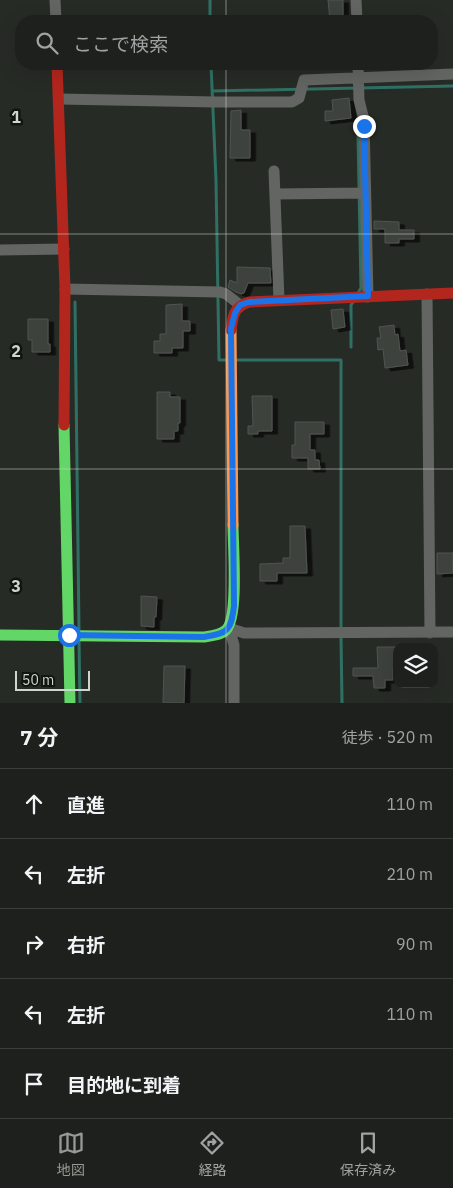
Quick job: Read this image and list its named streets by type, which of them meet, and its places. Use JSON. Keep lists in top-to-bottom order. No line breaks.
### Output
{"scale_bar":"50 m","page":{"search":"ここで検索","scale":"50 m","heading":["7 分","徒歩 · 520 m"],"list":[["直進","110 m"],["左折","210 m"],["右折","90 m"],["左折","110 m"],"目的地に到着"],"nav":["地図","経路","保存済み"]},"grid":{"rows":["1","2","3"]}}
